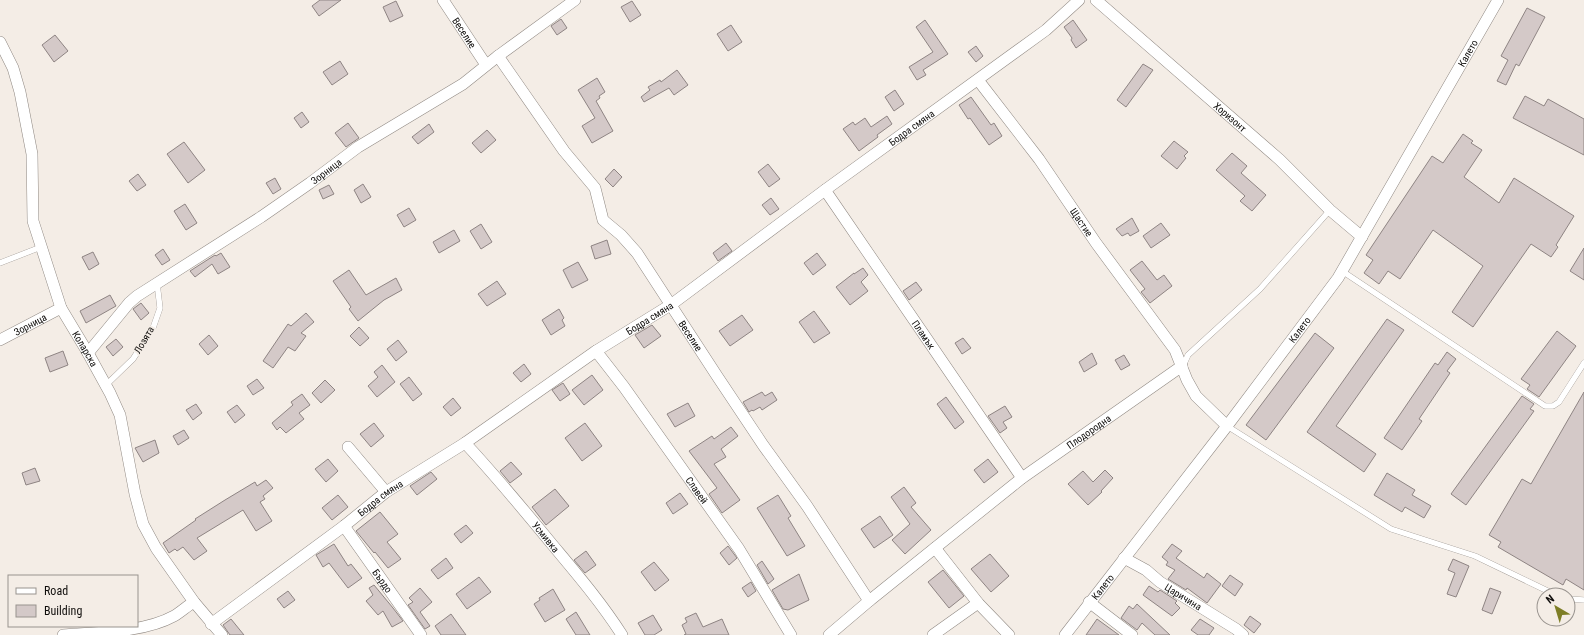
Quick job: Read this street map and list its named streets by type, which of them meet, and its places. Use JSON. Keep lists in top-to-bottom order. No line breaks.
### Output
{"streets":{"street":["Веселие","Калето","Хоризонт","Бодра смяна","Зорница","Щастие","Пламък","Коларска","Плодородна","Славей","Усмивка","Бърдо","Царичина"],"lane":["Лозята"]},"crossings":[["Веселие","Бодра смяна"],["Веселие","Зорница"],["Веселие","Плодородна"],["Калето","Хоризонт"],["Калето","Щастие"],["Калето","Царичина"],["Хоризонт","Плодородна"],["Бодра смяна","Щастие"],["Бодра смяна","Пламък"],["Бодра смяна","Коларска"],["Бодра смяна","Славей"],["Бодра смяна","Усмивка"],["Бодра смяна","Бърдо"],["Зорница","Лозята"],["Зорница","Коларска"],["Щастие","Плодородна"],["Пламък","Плодородна"],["Лозята","Коларска"]],"legend":["Road","Building"],"north":"top left"}
